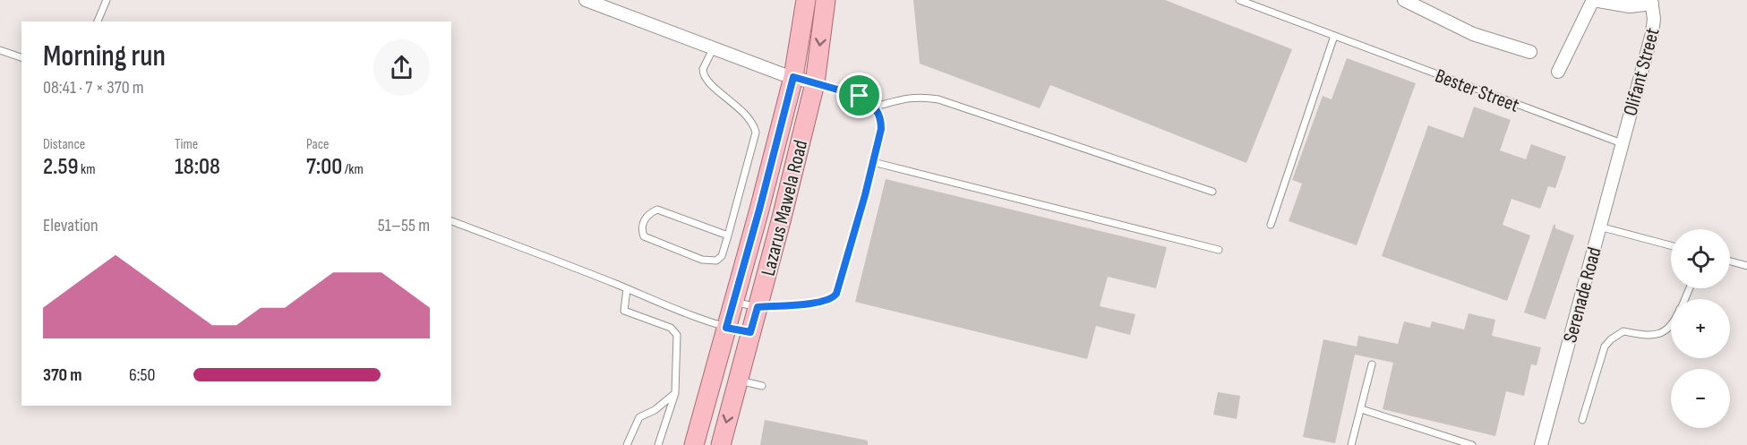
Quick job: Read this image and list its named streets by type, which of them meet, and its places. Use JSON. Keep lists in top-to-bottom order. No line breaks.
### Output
{"streets":{"main road":["Lazarus Mawela Road"],"street":["Olifant Street","Serenade Road"],"lane":["Bester Street"]},"crossings":[["Olifant Street","Bester Street"],["Olifant Street","Serenade Road"],["Bester Street","Serenade Road"]],"page":{"heading":["Morning run","08:41 · 7 × 370 m"],"stats":[["Distance","2.59 km"],["Time","18:08"],["Pace","7:00 /km"]],"chart":["Elevation","51–55 m"],"map_buttons":["+","−"],"list":[{"name":"370 m","note":"6:50"}]}}
